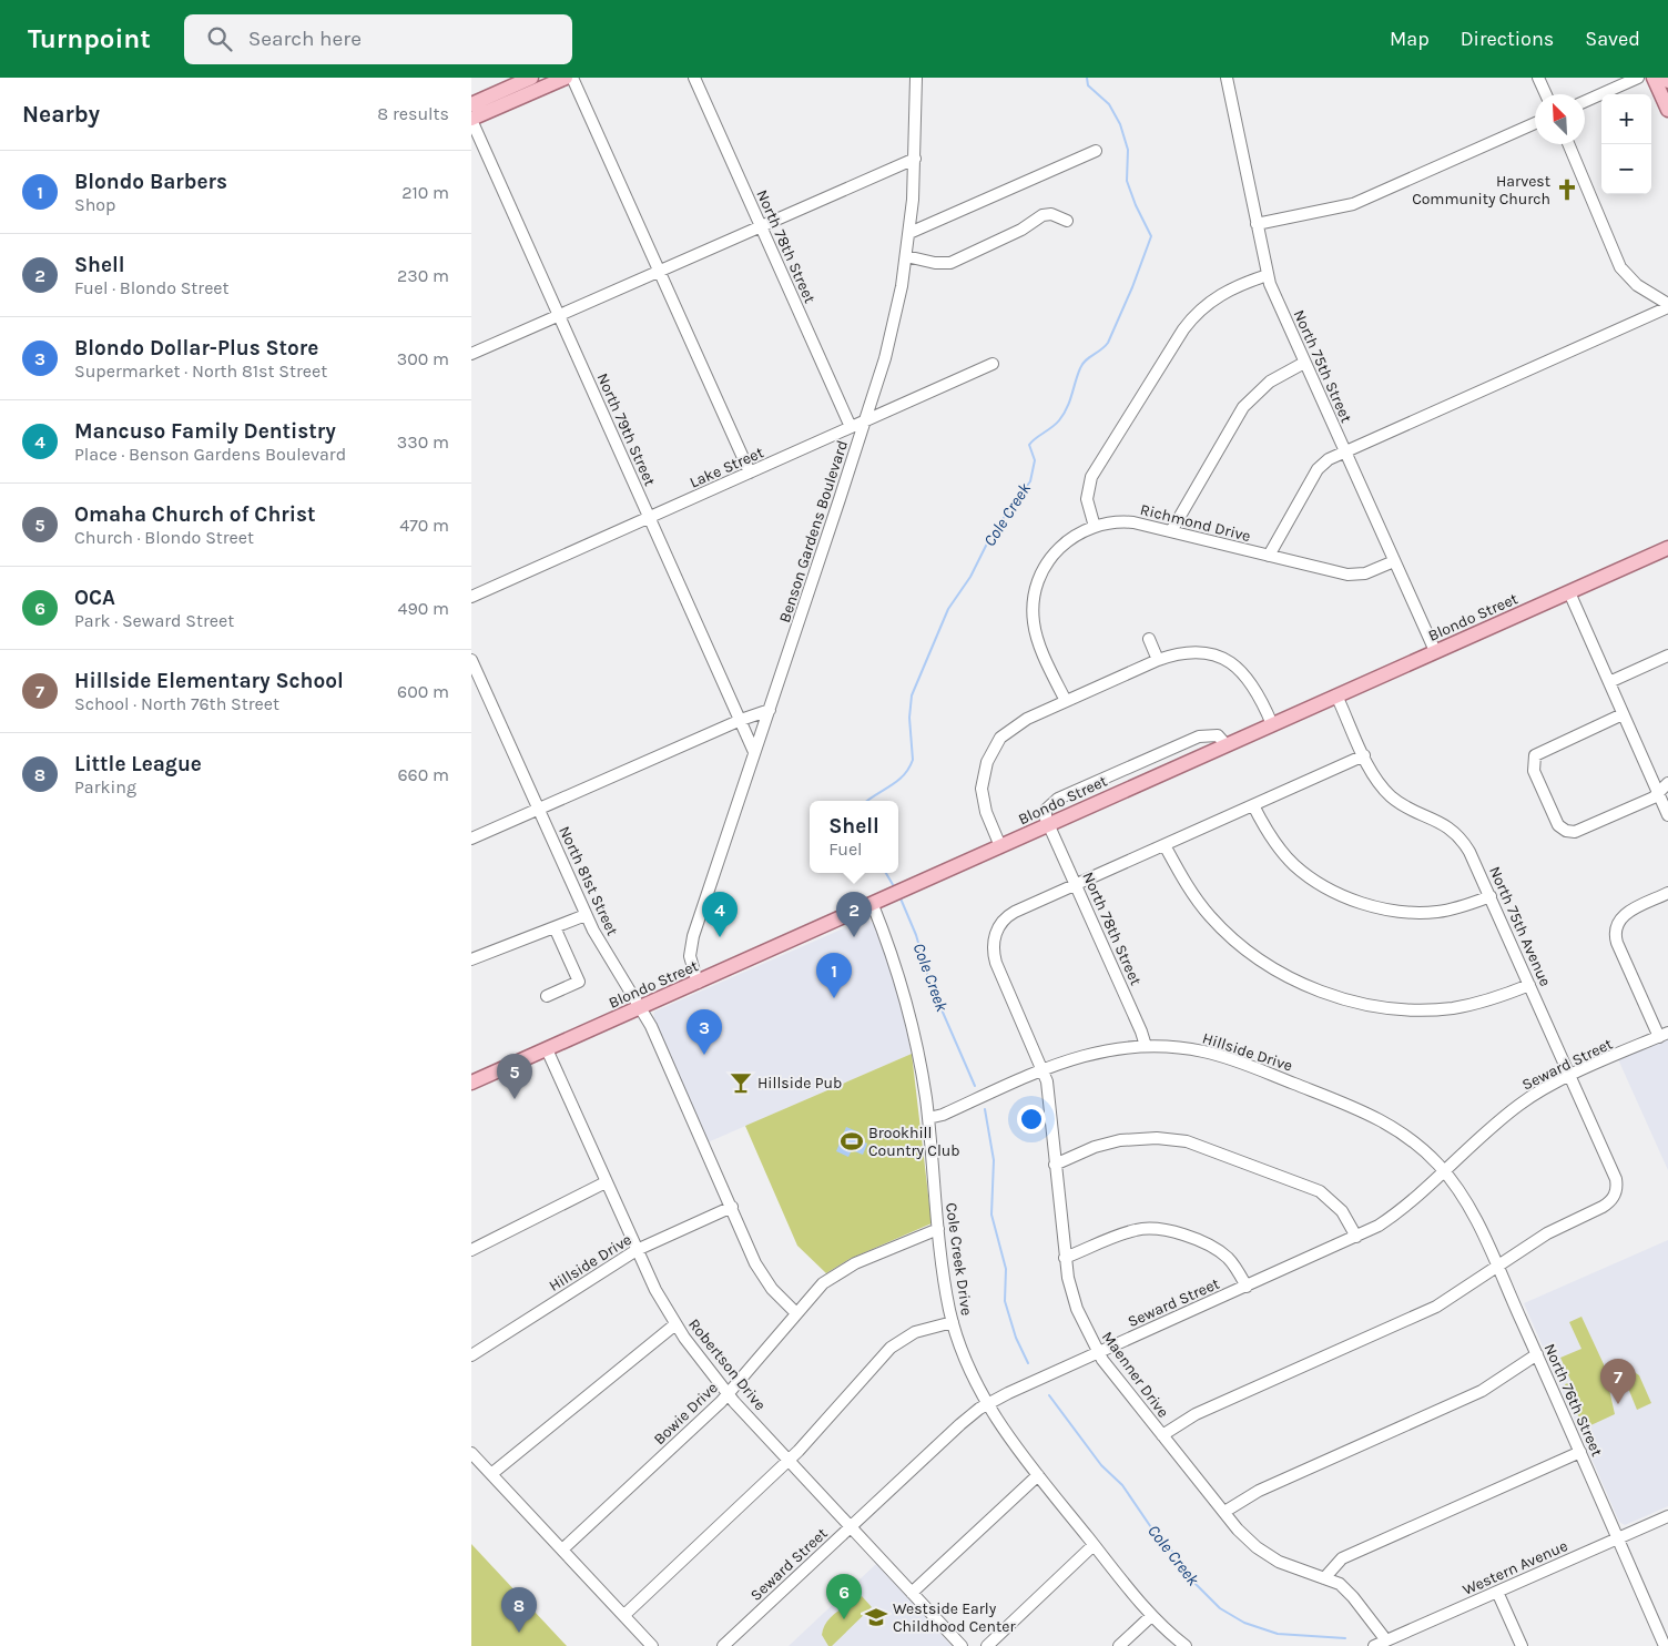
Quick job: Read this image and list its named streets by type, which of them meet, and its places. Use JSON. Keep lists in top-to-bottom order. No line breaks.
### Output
{"streets":{"main road":["Blondo Street"],"street":["North 78th Street","North 75th Street","North 79th Street","Lake Street","Richmond Drive","Benson Gardens Boulevard","North 81st Street","North 75th Avenue","Hillside Drive","Seward Street","Cole Creek Drive","Robertson Drive","Maenner Drive","North 76th Street","Bowie Drive","Western Avenue"]},"crossings":[["North 78th Street","Lake Street"],["North 78th Street","Blondo Street"],["North 78th Street","Hillside Drive"],["North 78th Street","Maenner Drive"],["North 75th Street","Richmond Drive"],["North 75th Street","Blondo Street"],["North 79th Street","Lake Street"],["North 79th Street","Benson Gardens Boulevard"],["Lake Street","Benson Gardens Boulevard"],["Benson Gardens Boulevard","Blondo Street"],["Blondo Street","North 81st Street"],["Blondo Street","North 75th Avenue"],["Blondo Street","Cole Creek Drive"],["Blondo Street","Robertson Drive"],["North 81st Street","Hillside Drive"],["North 81st Street","Bowie Drive"],["North 75th Avenue","Seward Street"],["North 75th Avenue","Maenner Drive"],["North 75th Avenue","North 76th Street"],["Hillside Drive","Seward Street"],["Hillside Drive","Cole Creek Drive"],["Hillside Drive","Robertson Drive"],["Hillside Drive","Maenner Drive"],["Hillside Drive","North 76th Street"],["Seward Street","Cole Creek Drive"],["Seward Street","Robertson Drive"],["Seward Street","Maenner Drive"],["Seward Street","North 76th Street"],["Cole Creek Drive","Bowie Drive"],["Robertson Drive","Bowie Drive"],["Maenner Drive","Western Avenue"],["North 76th Street","Western Avenue"]],"water":["Cole Creek"],"places":{"church":["Harvest Community Church"],"bar":["Hillside Pub"],"sports":["Brookhill Country Club"],"school or university":["Westside Early Childhood Center"]},"north":"top left","page":{"header":"Turnpoint","search":"Search here","nav":["Map","Directions","Saved"],"heading":["Nearby","8 results"],"map_buttons":["+","−"],"list":[{"mark":"1","name":"Blondo Barbers","note":"Shop","value":"210 m"},{"mark":"2","name":"Shell","note":"Fuel · Blondo Street","value":"230 m"},{"mark":"3","name":"Blondo Dollar-Plus Store","note":"Supermarket · North 81st Street","value":"300 m"},{"mark":"4","name":"Mancuso Family Dentistry","note":"Place · Benson Gardens Boulevard","value":"330 m"},{"mark":"5","name":"Omaha Church of Christ","note":"Church · Blondo Street","value":"470 m"},{"mark":"6","name":"OCA","note":"Park · Seward Street","value":"490 m"},{"mark":"7","name":"Hillside Elementary School","note":"School · North 76th Street","value":"600 m"},{"mark":"8","name":"Little League","note":"Parking","value":"660 m"}],"popup":["Shell","Fuel"],"pins":["2","4","1","3","5","7","6","8"]}}
